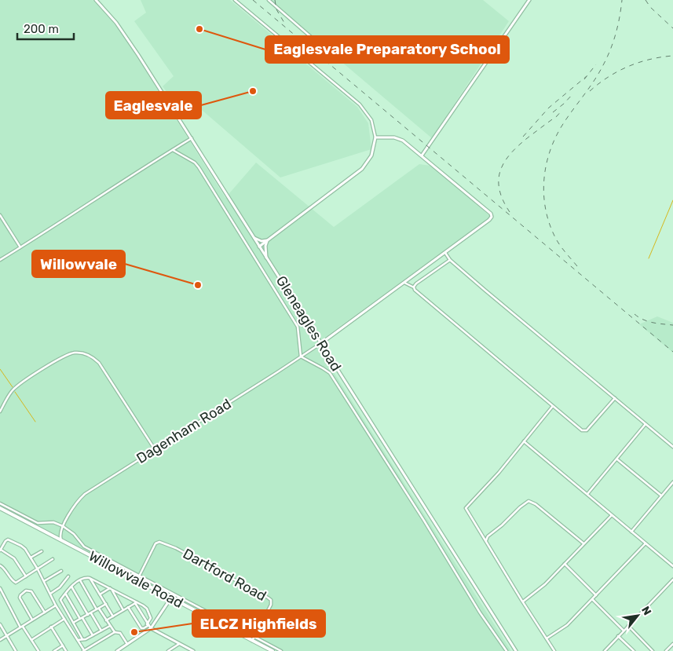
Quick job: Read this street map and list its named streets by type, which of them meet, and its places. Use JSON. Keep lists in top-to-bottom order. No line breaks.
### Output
{"streets":{"main road":["Willowvale Road"],"street":["Gleneagles Road","Dagenham Road","Dartford Road"]},"crossings":[["Gleneagles Road","Dagenham Road"],["Dartford Road","Willowvale Road"]],"places":["Eaglesvale Preparatory School","Eaglesvale","Willowvale","ELCZ Highfields"],"scale_bar":"200 m","north":"top right"}
